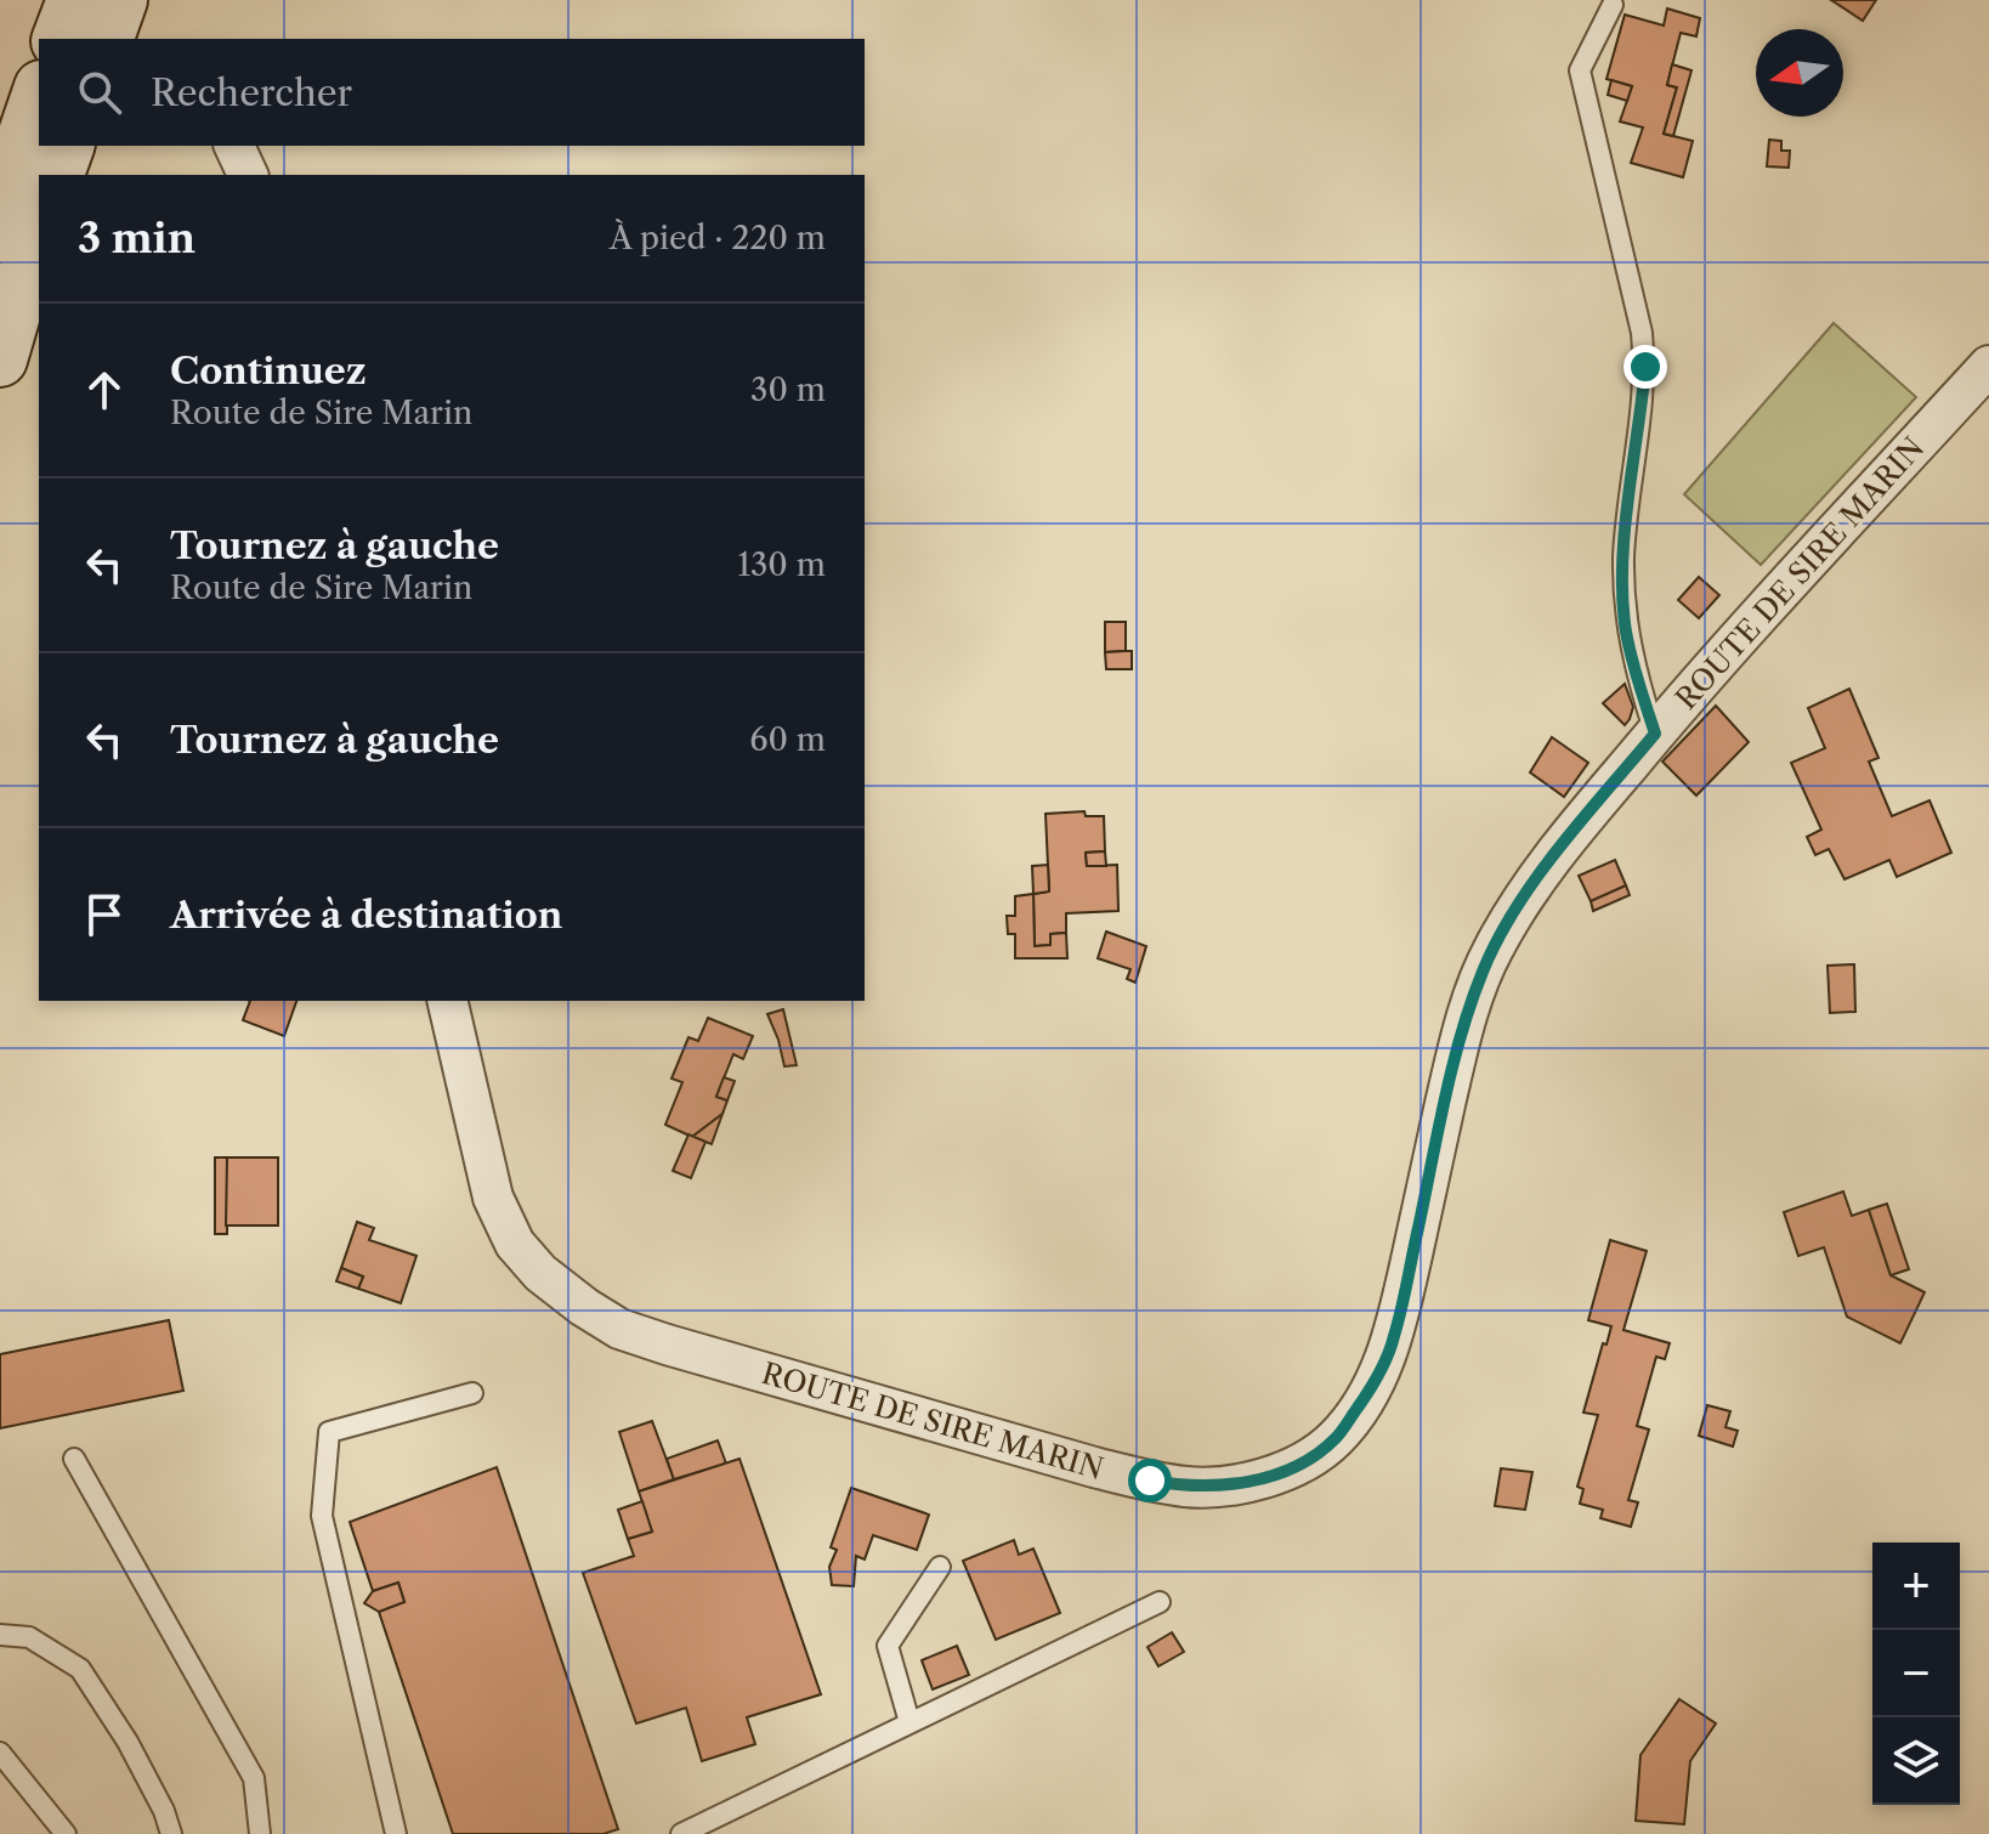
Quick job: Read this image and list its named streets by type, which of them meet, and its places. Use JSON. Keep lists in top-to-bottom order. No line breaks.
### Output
{"streets":{"street":["ROUTE DE SIRE MARIN"]},"north":"left","page":{"search":"Rechercher","heading":["3 min","À pied · 220 m"],"list":[["Continuez","Route de Sire Marin","30 m"],["Tournez à gauche","Route de Sire Marin","130 m"],["Tournez à gauche","60 m"],"Arrivée à destination"],"map_buttons":["+","−"]}}
